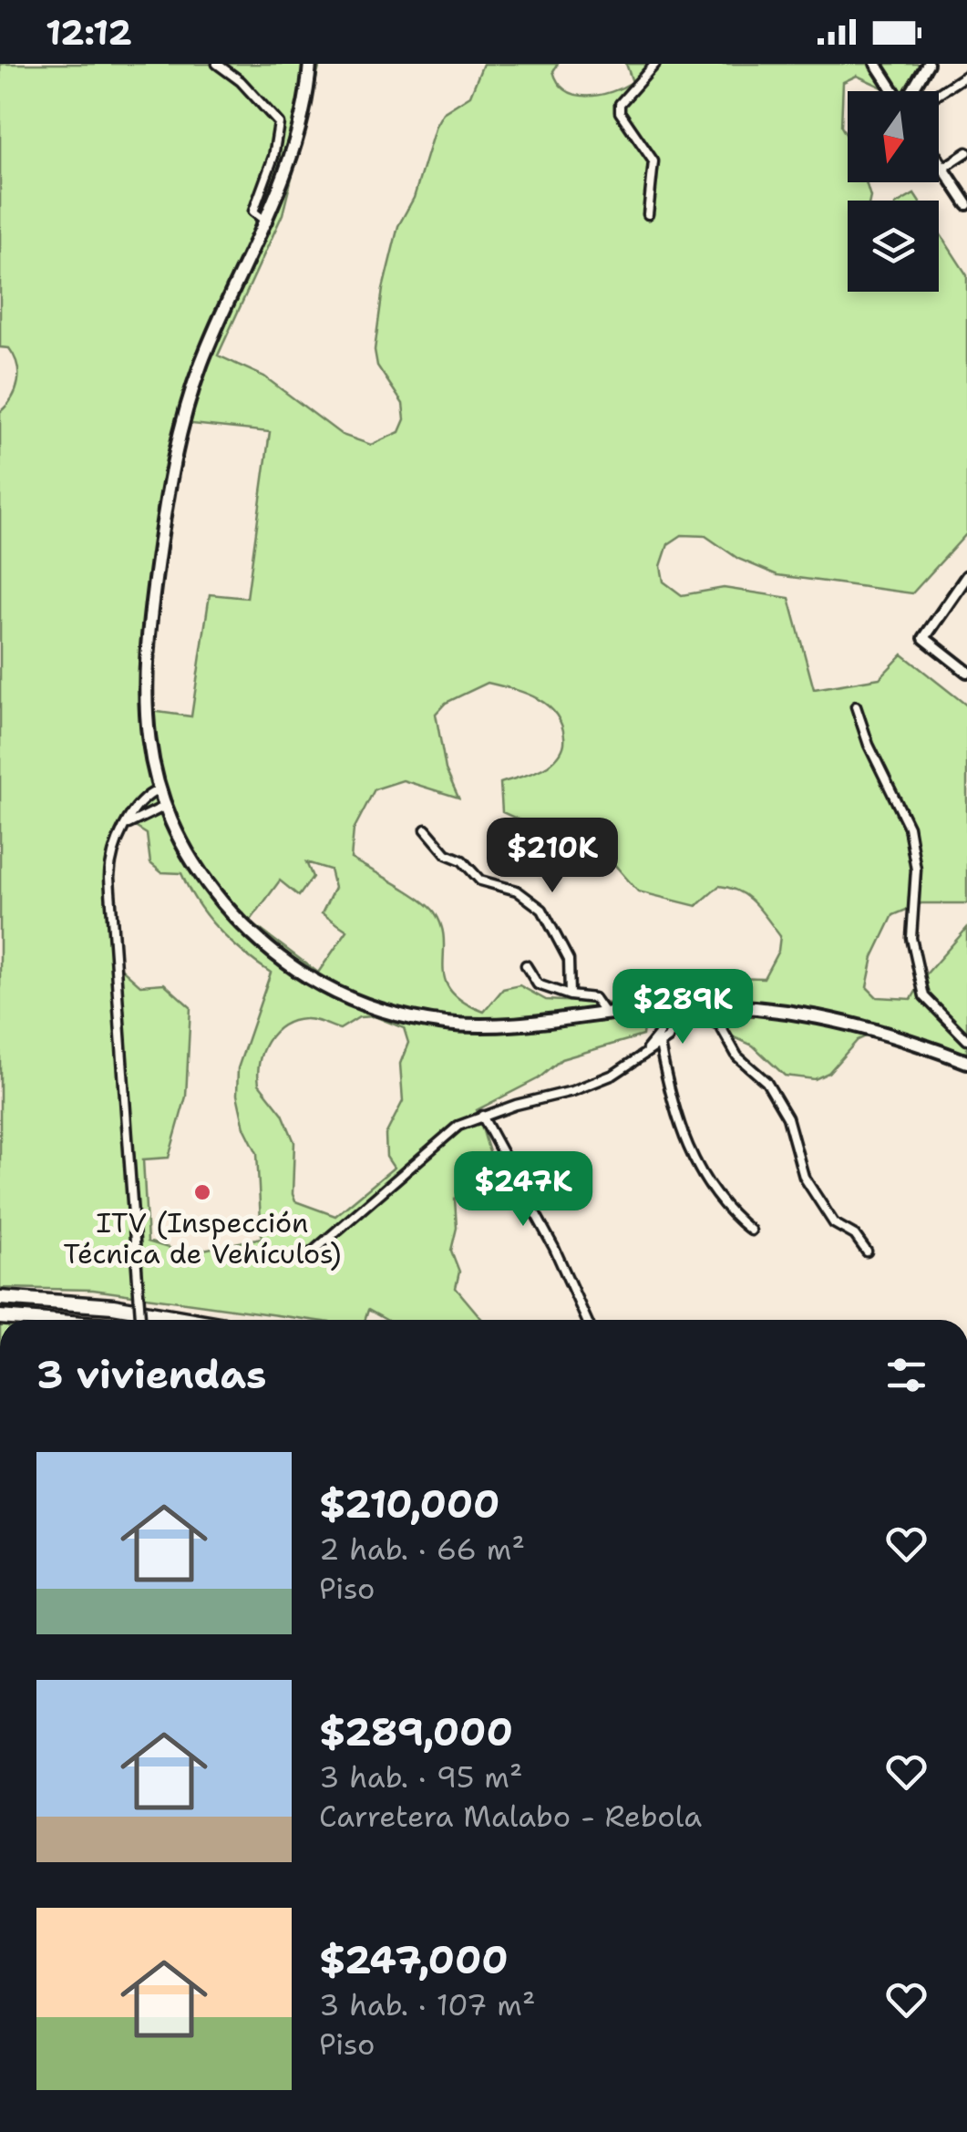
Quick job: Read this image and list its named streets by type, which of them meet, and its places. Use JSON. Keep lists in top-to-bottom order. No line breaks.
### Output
{"places":["ITV (Inspección Técnica de Vehículos)"],"north":"bottom","page":{"status":"12:12","price":["$210K","$289K","$247K"],"heading":"3 viviendas","list":[{"name":"$210,000","note":"2 hab. · 66 m² · Piso"},{"name":"$289,000","note":"3 hab. · 95 m² · Carretera Malabo - Rebola"},{"name":"$247,000","note":"3 hab. · 107 m² · Piso"}]}}
